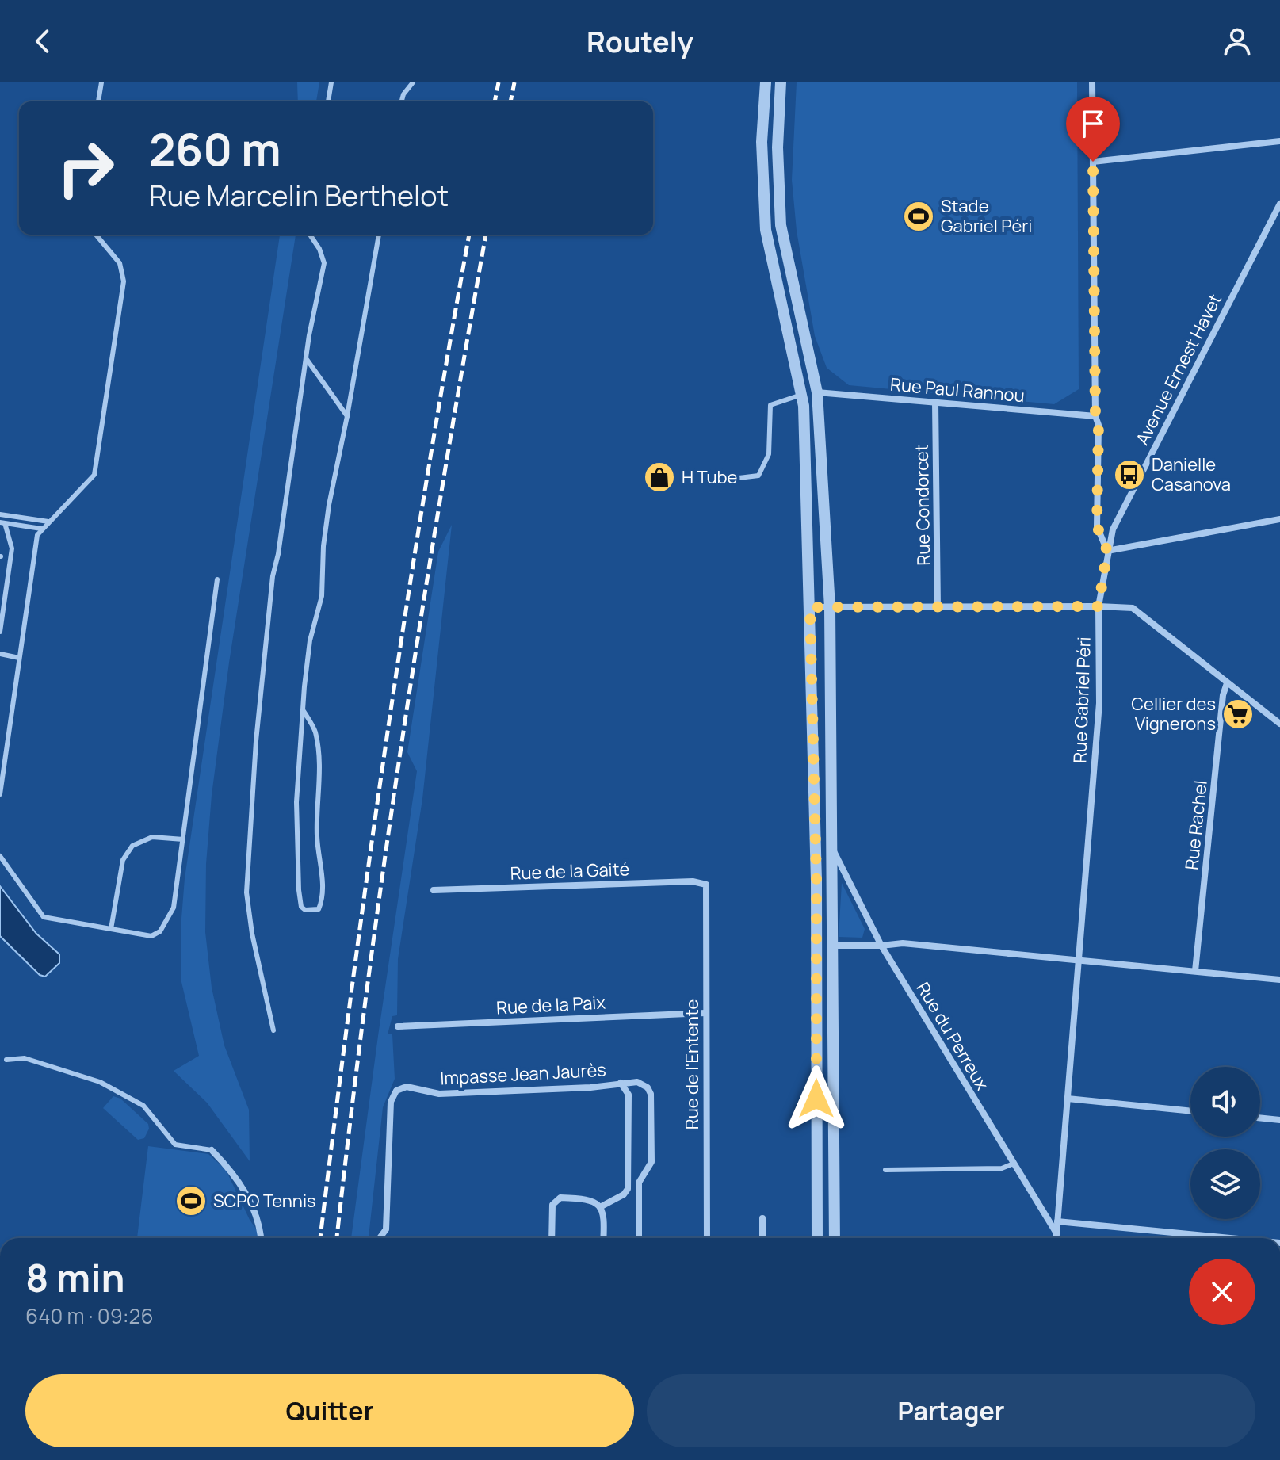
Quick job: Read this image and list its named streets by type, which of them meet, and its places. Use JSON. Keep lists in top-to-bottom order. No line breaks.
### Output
{"streets":{"street":["Avenue Ernest Havet","Rue Paul Rannou","Rue Condorcet","Rue Gabriel Péri","Rue Rachel","Rue de la Gaité","Rue de la Paix","Rue du Perreux","Rue de l'Entente","Impasse Jean Jaurès"]},"crossings":[["Avenue Ernest Havet","Rue Gabriel Péri"],["Rue Paul Rannou","Rue Condorcet"],["Rue Paul Rannou","Rue Gabriel Péri"],["Rue Gabriel Péri","Rue du Perreux"],["Rue de la Gaité","Rue de l'Entente"],["Rue de la Paix","Rue de l'Entente"]],"places":{"sports":["Stade Gabriel Péri","SCPO Tennis"],"bus stop":["Danielle Casanova"],"shop":["H Tube"],"supermarket":["Cellier des Vignerons"]},"page":{"header":"Routely","turn":["260 m","Rue Marcelin Berthelot"],"heading":["8 min","640 m · 09:26"],"buttons":["Quitter","Partager"]}}
